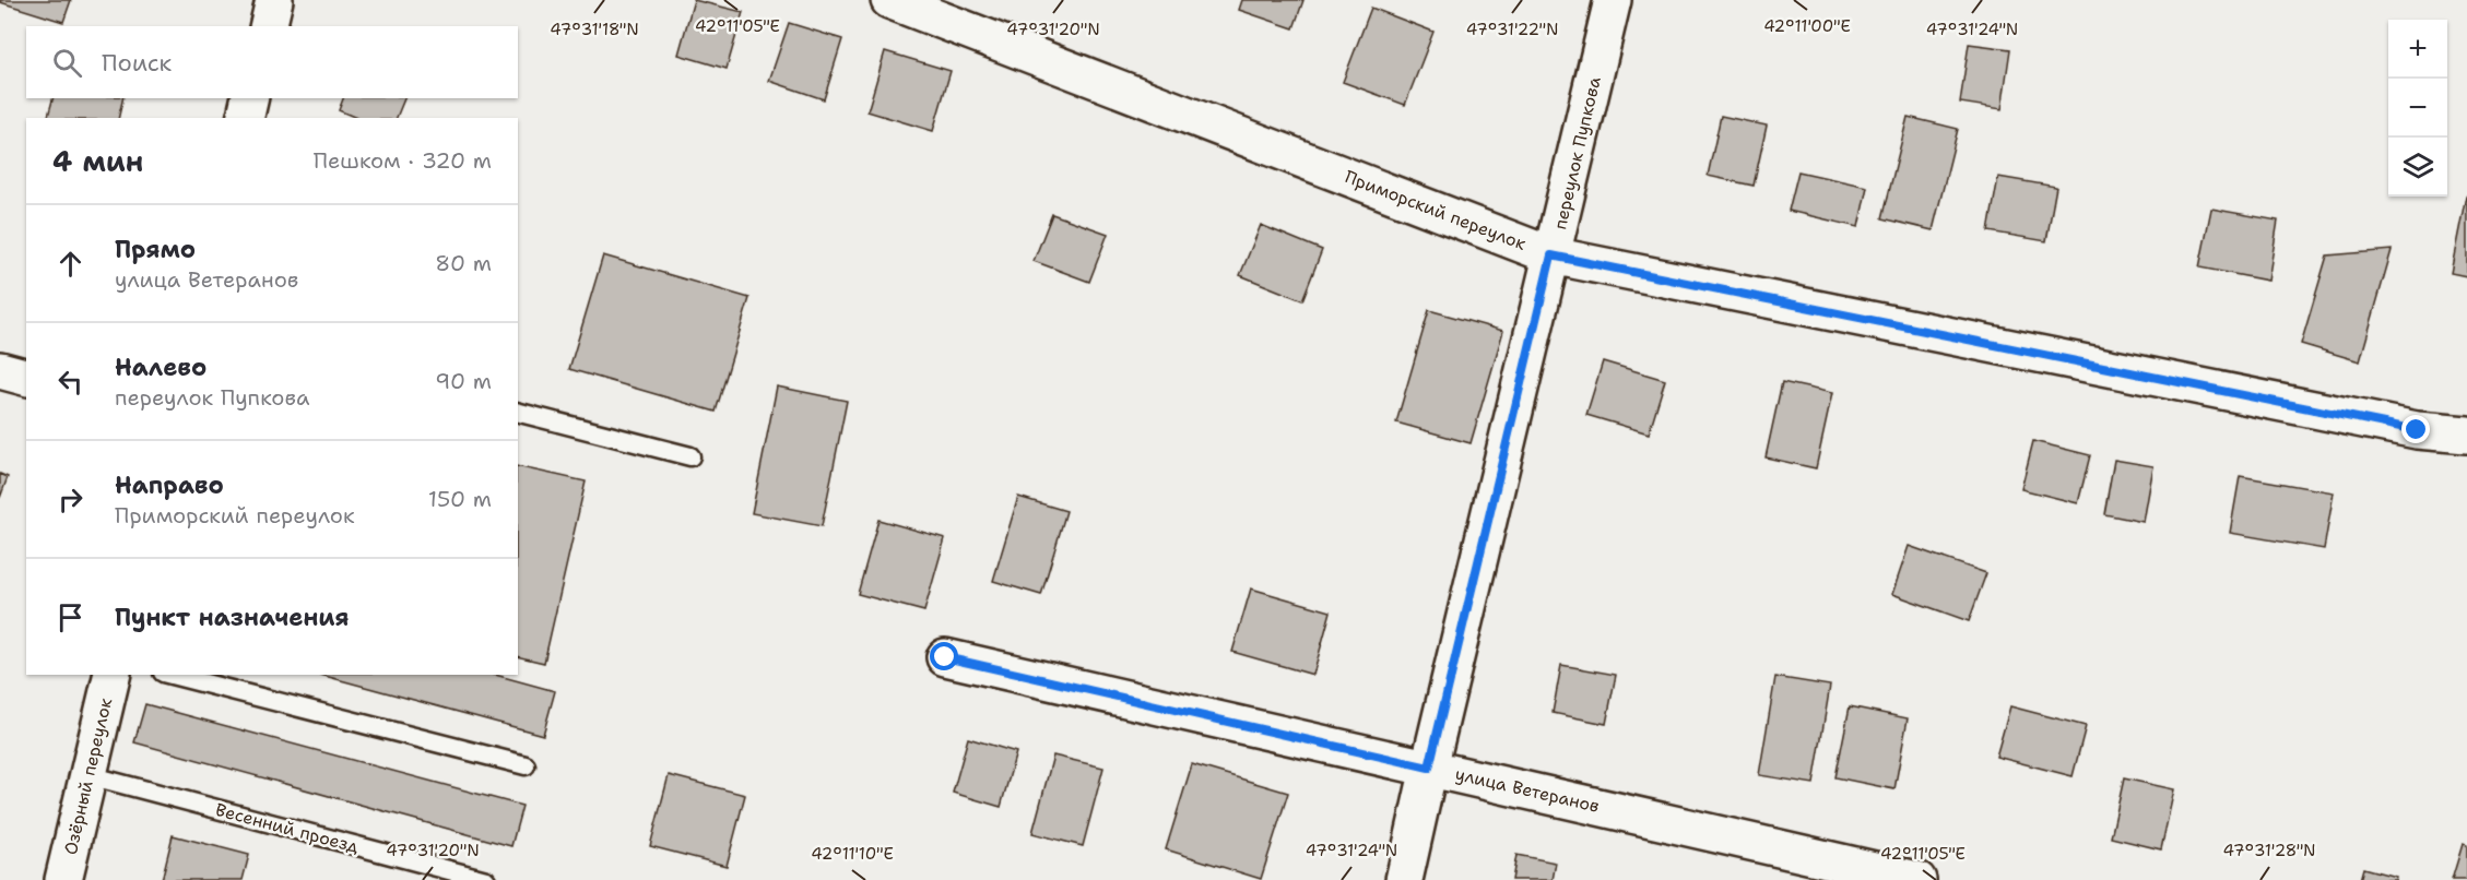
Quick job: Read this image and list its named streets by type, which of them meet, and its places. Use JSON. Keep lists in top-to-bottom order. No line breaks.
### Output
{"streets":{"street":["переулок Пупкова","Приморский переулок","Озёрный переулок","улица Ветеранов"],"lane":["Весенний проезд"]},"crossings":[["переулок Пупкова","Приморский переулок"],["переулок Пупкова","улица Ветеранов"],["Озёрный переулок","Весенний проезд"]],"page":{"map_buttons":["+","−"],"search":"Поиск","heading":["4 мин","Пешком · 320 m"],"list":[["Прямо","улица Ветеранов","80 m"],["Налево","переулок Пупкова","90 m"],["Направо","Приморский переулок","150 m"],"Пункт назначения"]},"coordinates":["42°11'05\"E","42°11'00\"E","47°31'20\"N","47°31'22\"N","47°31'24\"N","47°31'18\"N","47°31'28\"N","42°11'10\"E"]}
